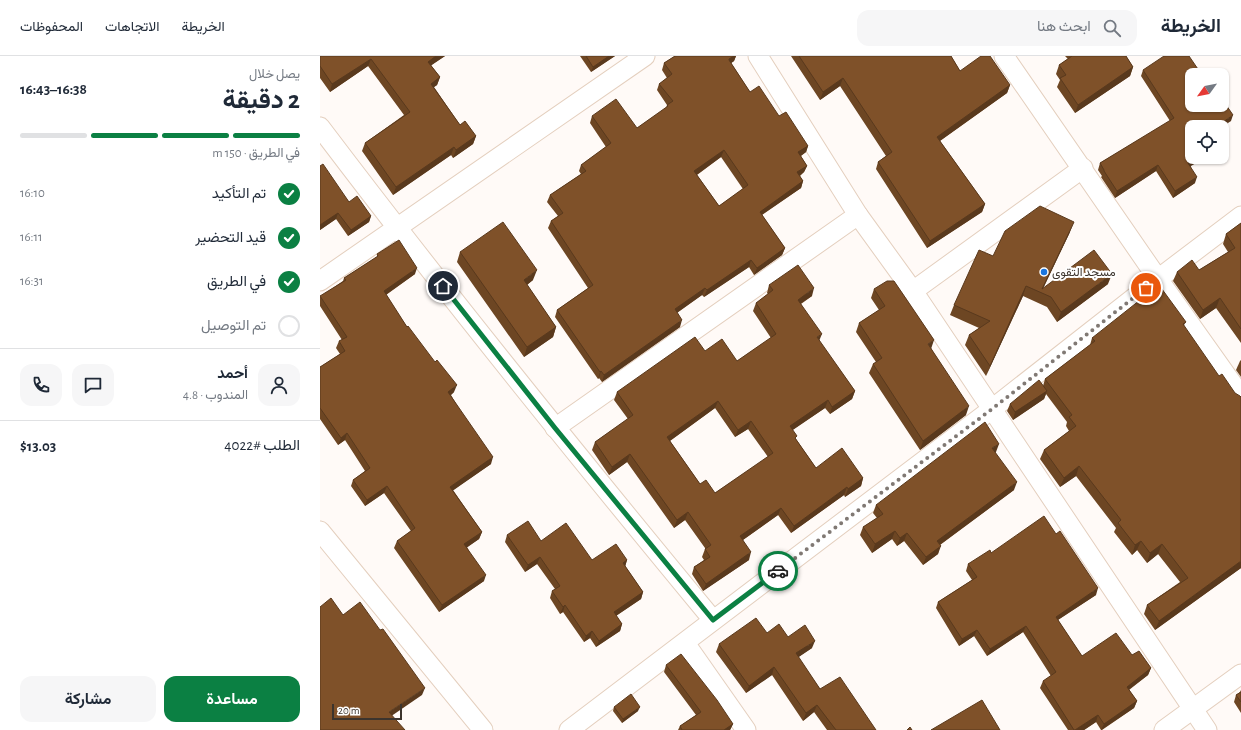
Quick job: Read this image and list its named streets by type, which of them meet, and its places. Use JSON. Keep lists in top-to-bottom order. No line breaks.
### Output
{"places":["مسجد التقوى"],"scale_bar":"20 m","north":"bottom left","page":{"header":"الخريطة","search":"ابحث هنا","nav":["الخريطة","الاتجاهات","المحفوظات"],"heading":["2 دقيقة","يصل خلال","16:38–16:43"],"panel":["أحمد","المندوب · 4.8","الطلب #4022","$13.03"],"bar":"في الطريق · 150 m","list":[["تم التأكيد","16:10"],["قيد التحضير","16:11"],["في الطريق","16:31"],"تم التوصيل"],"buttons":["مساعدة","مشاركة"],"scale":"20 m"}}
